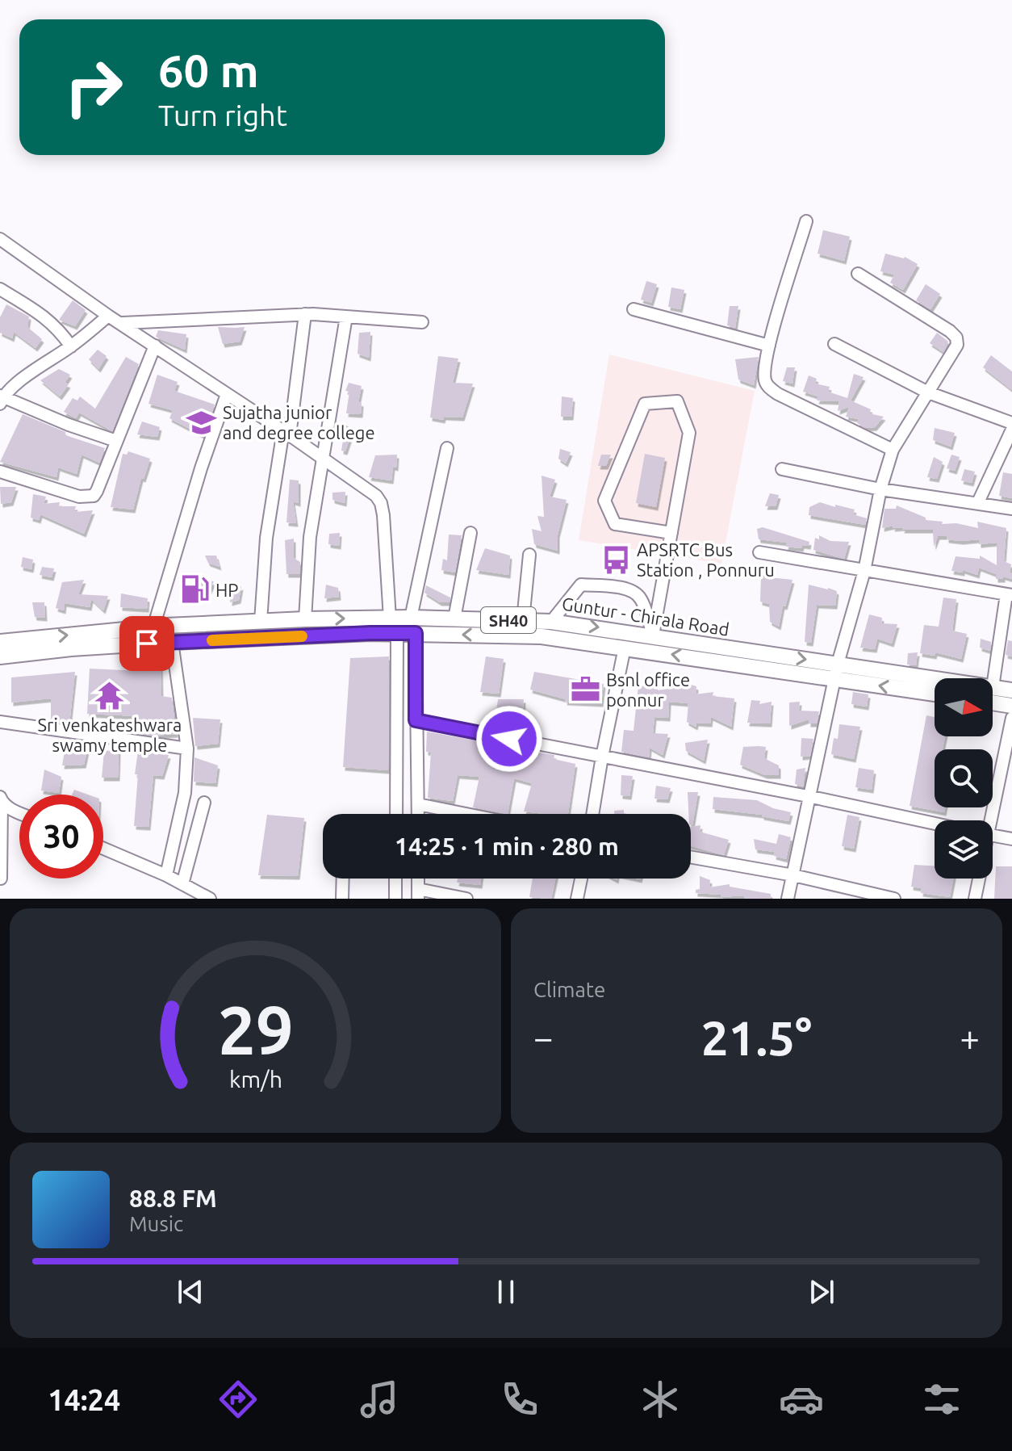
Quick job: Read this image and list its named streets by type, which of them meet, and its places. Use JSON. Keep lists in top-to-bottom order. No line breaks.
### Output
{"streets":{"main road":["Guntur - Chirala Road","SH40"]},"places":{"school or university":["Sujatha junior and degree college"],"bus stop":["APSRTC Bus Station , Ponnuru"],"fuel station":["HP"],"office":["Bsnl office ponnur"],"temple":["Sri venkateshwara swamy temple"]},"north":"right","page":{"turn":["60 m","Turn right"],"limit":"30","trip":"14:25 · 1 min · 280 m","tile":"Climate","heat":["−","21.5°","+"],"song":["88.8 FM","Music"],"tabs":"14:24","gauge":["29","km/h"]}}
